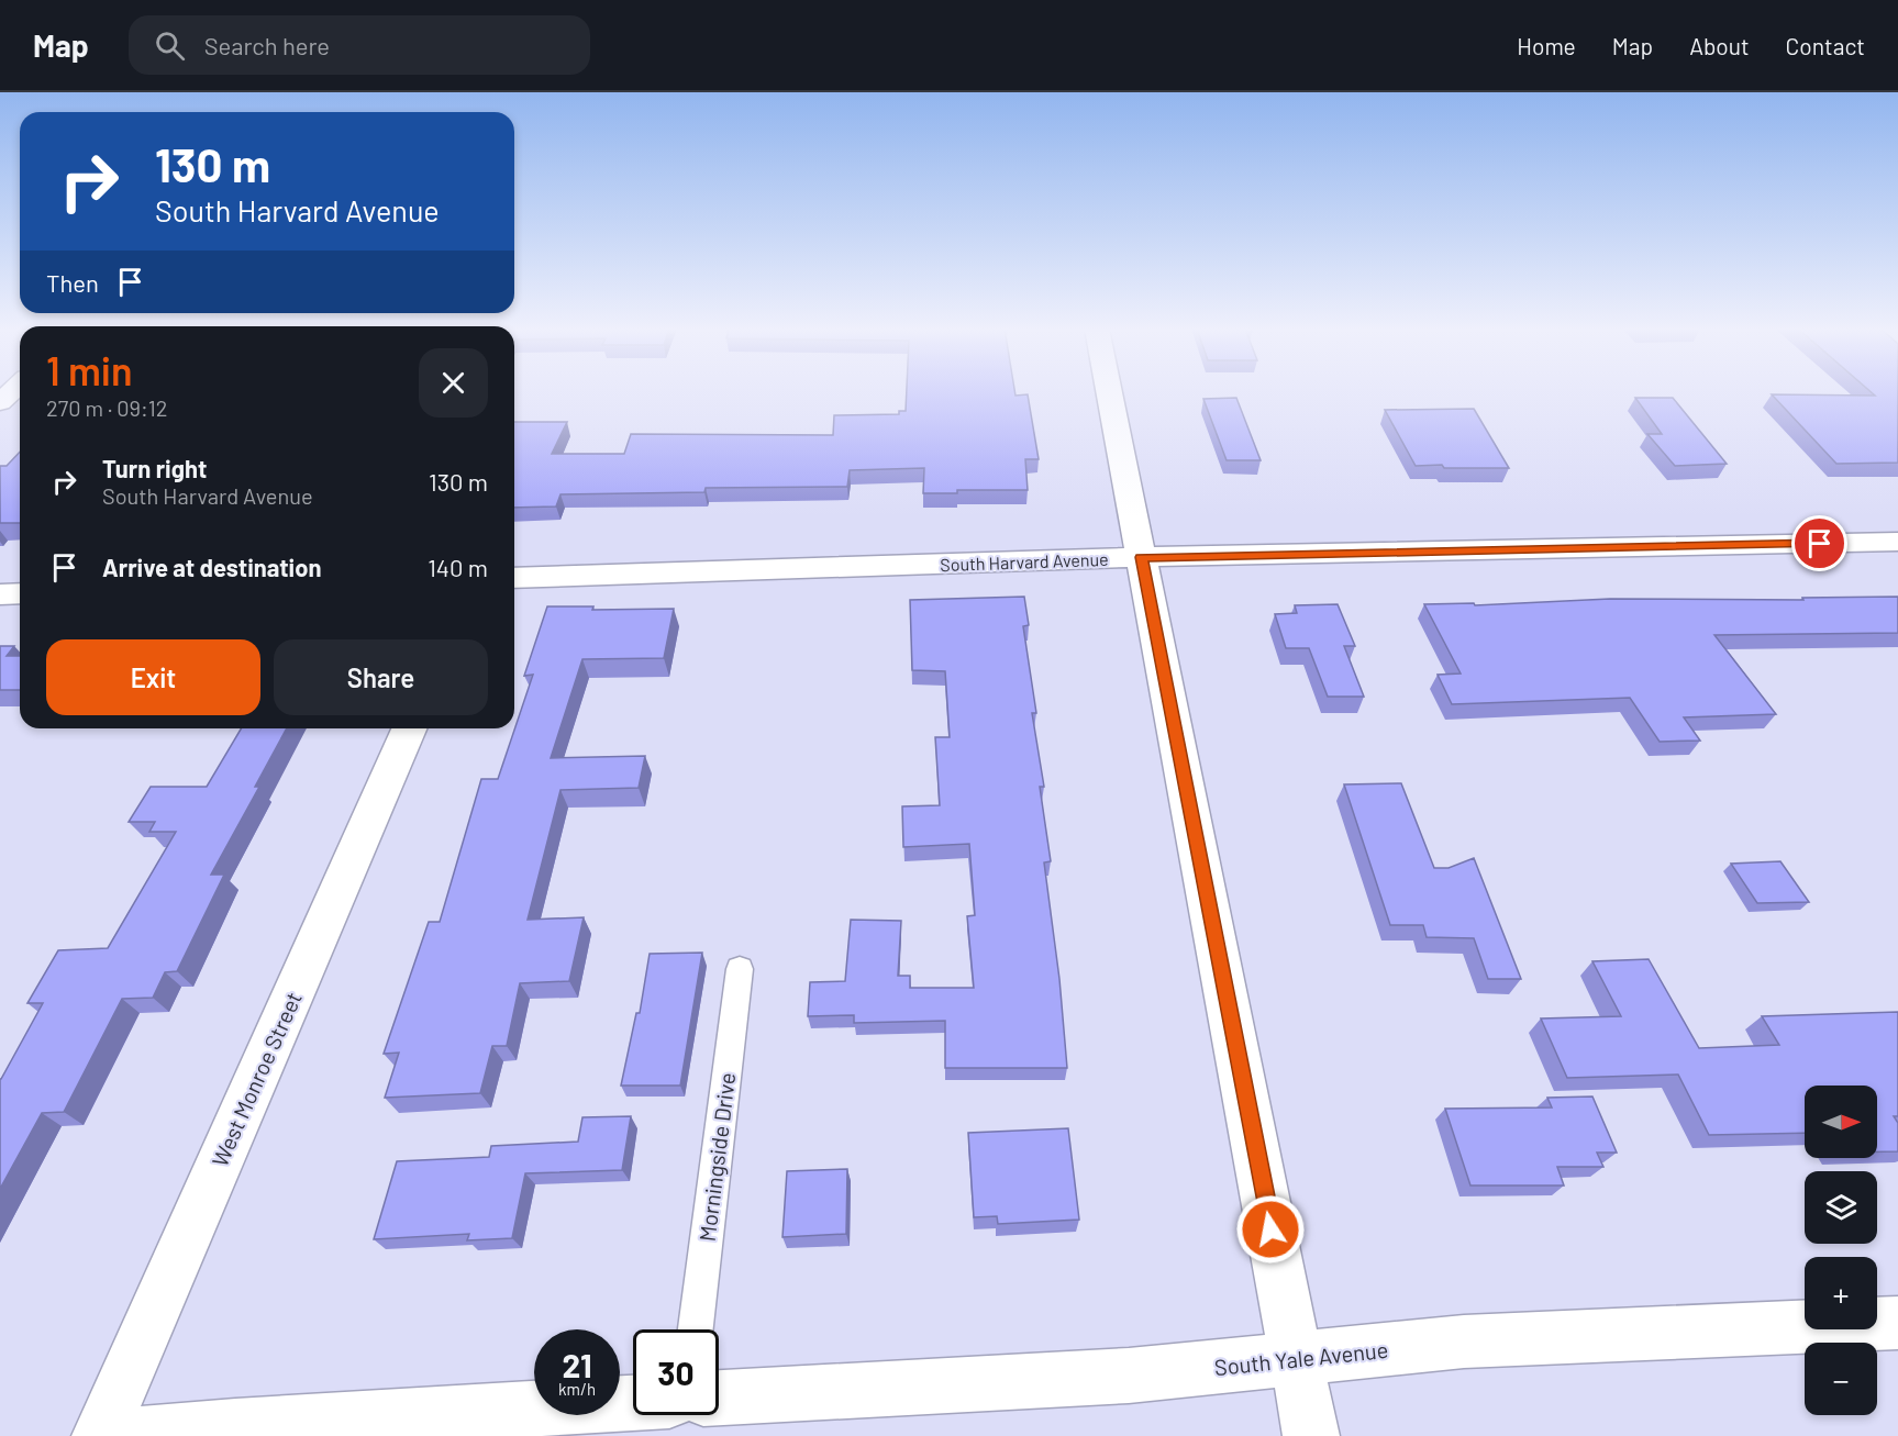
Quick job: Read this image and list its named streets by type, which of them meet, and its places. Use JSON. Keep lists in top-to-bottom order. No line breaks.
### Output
{"streets":{"street":["South Harvard Avenue","West Monroe Street","South Yale Avenue"],"lane":["Morningside Drive"]},"north":"right","page":{"header":"Map","search":"Search here","nav":["Home","Map","About","Contact"],"turn":["130 m","South Harvard Avenue"],"then":"Then","heading":["1 min","270 m · 09:12"],"list":[{"name":"Turn right","note":"South Harvard Avenue","value":"130 m"},{"name":"Arrive at destination","value":"140 m"}],"buttons":["Exit","Share"],"map_buttons":["+","−"],"speed":"21 km/h","limit":"30"}}
